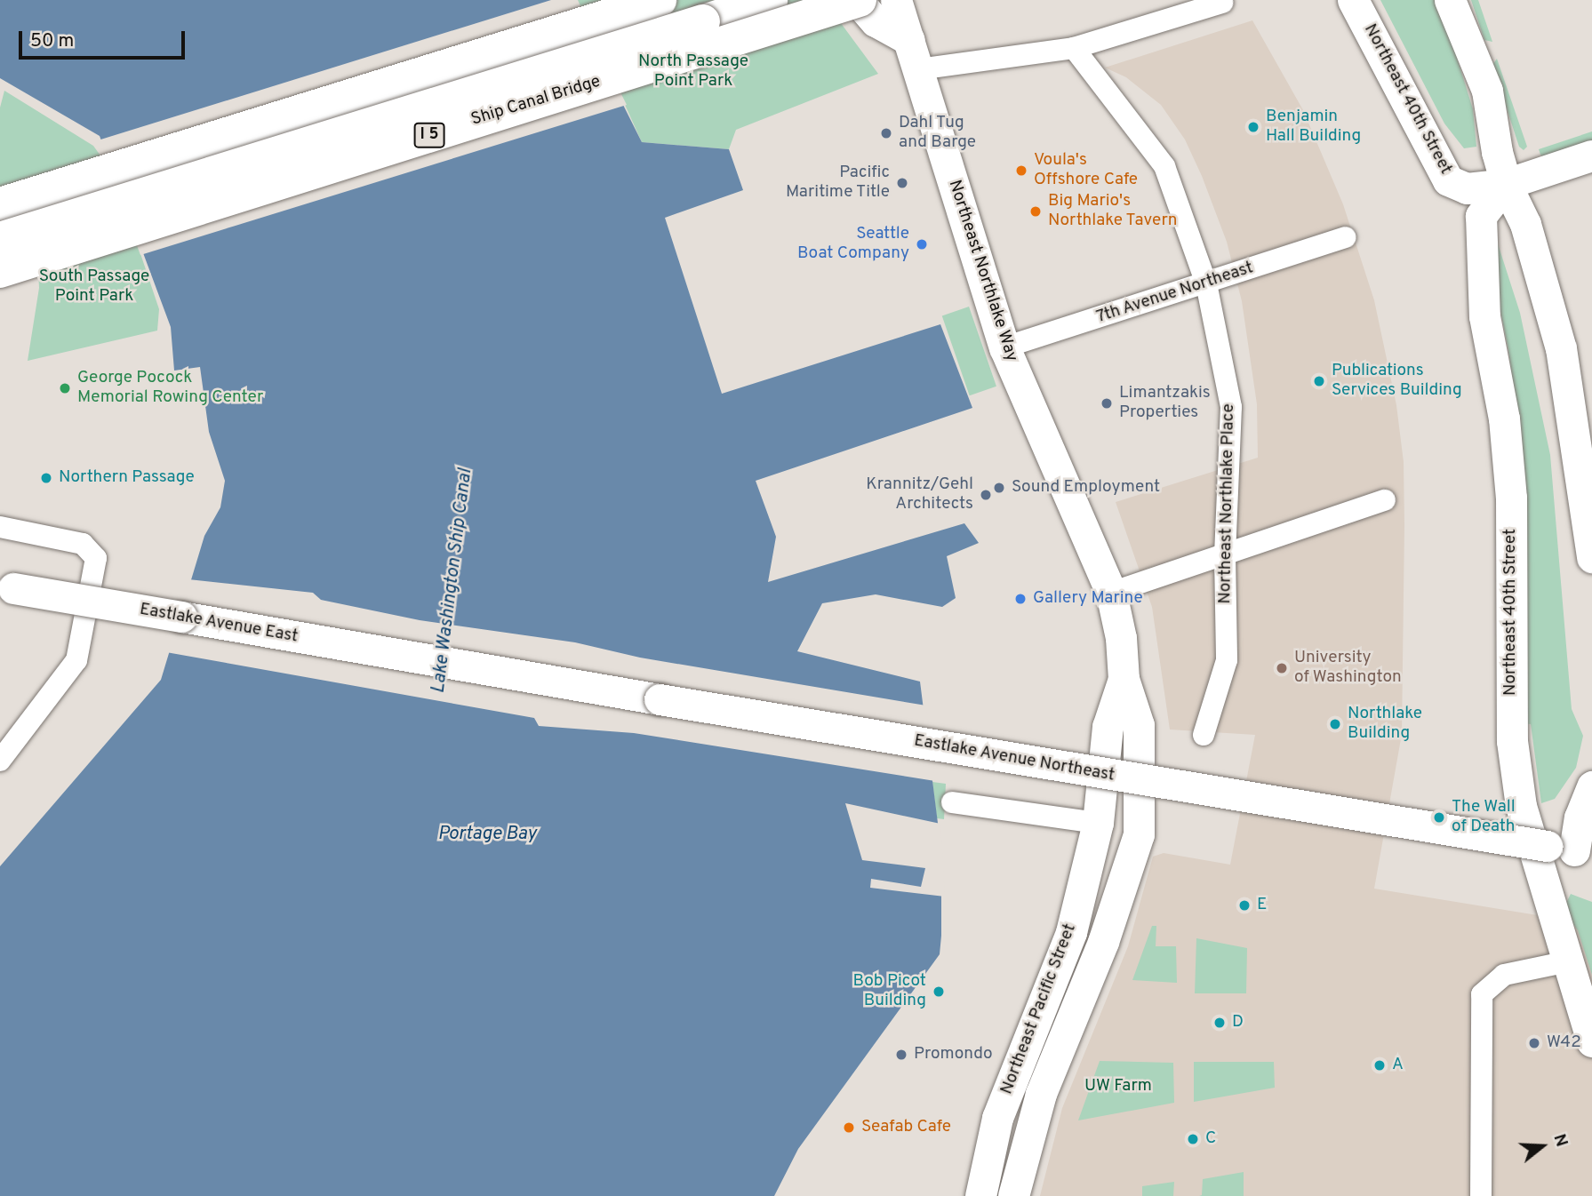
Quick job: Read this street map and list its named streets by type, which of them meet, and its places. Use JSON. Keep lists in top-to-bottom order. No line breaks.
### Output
{"streets":{"highway":["Ship Canal Bridge","I 5"],"main road":["Northeast 40th Street","Northeast Northlake Way","Eastlake Avenue East","Eastlake Avenue Northeast","Northeast Pacific Street"],"street":["7th Avenue Northeast","Northeast Northlake Place"]},"crossings":[["Northeast Northlake Way","7th Avenue Northeast"],["Northeast Northlake Way","Northeast Pacific Street"],["7th Avenue Northeast","Northeast Northlake Place"],["Eastlake Avenue East","Eastlake Avenue Northeast"]],"water":["Lake Washington Ship Canal","Portage Bay"],"parks":["North Passage Point Park","South Passage Point Park","UW Farm"],"places":["Benjamin Hall Building","Dahl Tug and Barge","Voula's Offshore Cafe","Pacific Maritime Title","Big Mario's Northlake Tavern","Seattle Boat Company","Publications Services Building","George Pocock Memorial Rowing Center","Limantzakis Properties","Northern Passage","Sound Employment","Krannitz/Gehl Architects","Gallery Marine","University of Washington","Northlake Building","The Wall of Death","E","Bob Picot Building","D","W42","Promondo","A","Seafab Cafe","C"],"scale_bar":"50 m","north":"right"}
